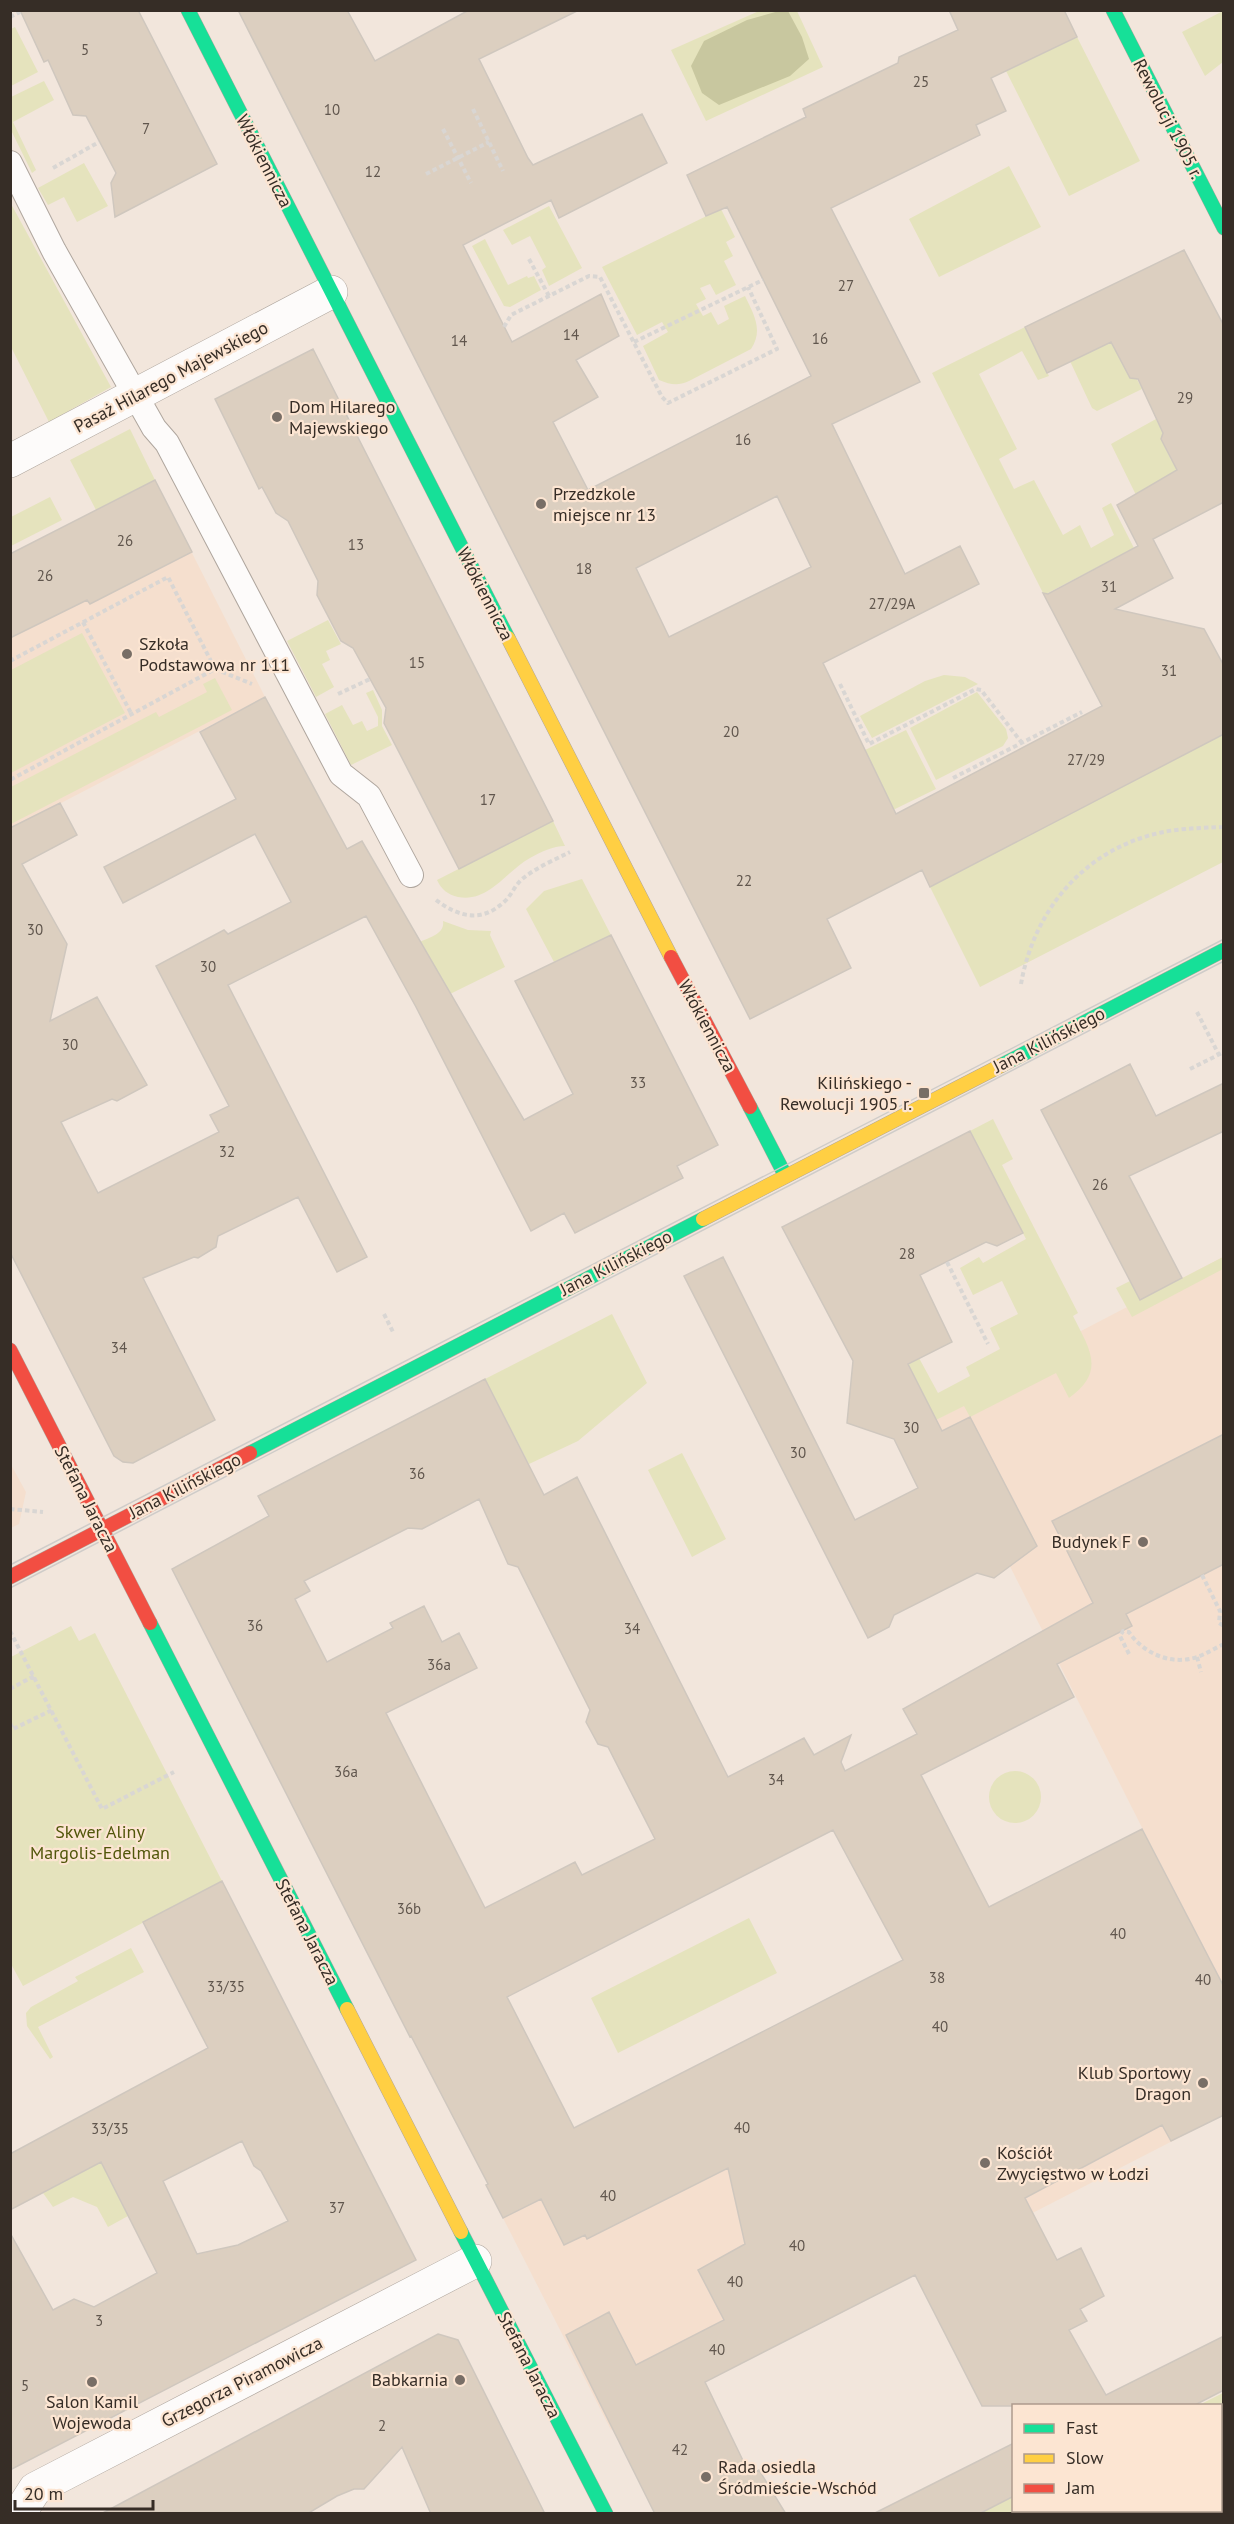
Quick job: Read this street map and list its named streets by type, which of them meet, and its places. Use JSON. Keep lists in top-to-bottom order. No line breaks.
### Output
{"streets":{"street":["Rewolucji 1905 r.","Włókiennicza","Pasaż Hilarego Majewskiego","Jana Kilińskiego","Stefana Jaracza","Grzegorza Piramowicza"]},"crossings":[["Włókiennicza","Pasaż Hilarego Majewskiego"],["Włókiennicza","Jana Kilińskiego"],["Jana Kilińskiego","Stefana Jaracza"],["Stefana Jaracza","Grzegorza Piramowicza"]],"parks":["Skwer Aliny Margolis-Edelman"],"places":{"other":["Dom Hilarego Majewskiego","Przedzkole miejsce nr 13","Szkoła Podstawowa nr 111","Budynek F","Klub Sportowy Dragon","Kościół Zwycięstwo w Łodzi","Babkarnia","Salon Kamil Wojewoda","Rada osiedla Śródmieście-Wschód"],"transit":["Kilińskiego - Rewolucji 1905 r."]},"house_numbers":["5","25","10","7","12","27","14","16","14","29","16","26","13","18","26","31","27/29A","15","31","20","27/29","17","22","30","30","30","33","32","26","28","34","30","30","36","36","34","36a","36a","34","36b","40","38","40","33/35","40","40","33/35","40","37","40","40","3","40","5","2","42"],"legend":["Fast","Slow","Jam"],"scale_bar":"20 m"}
